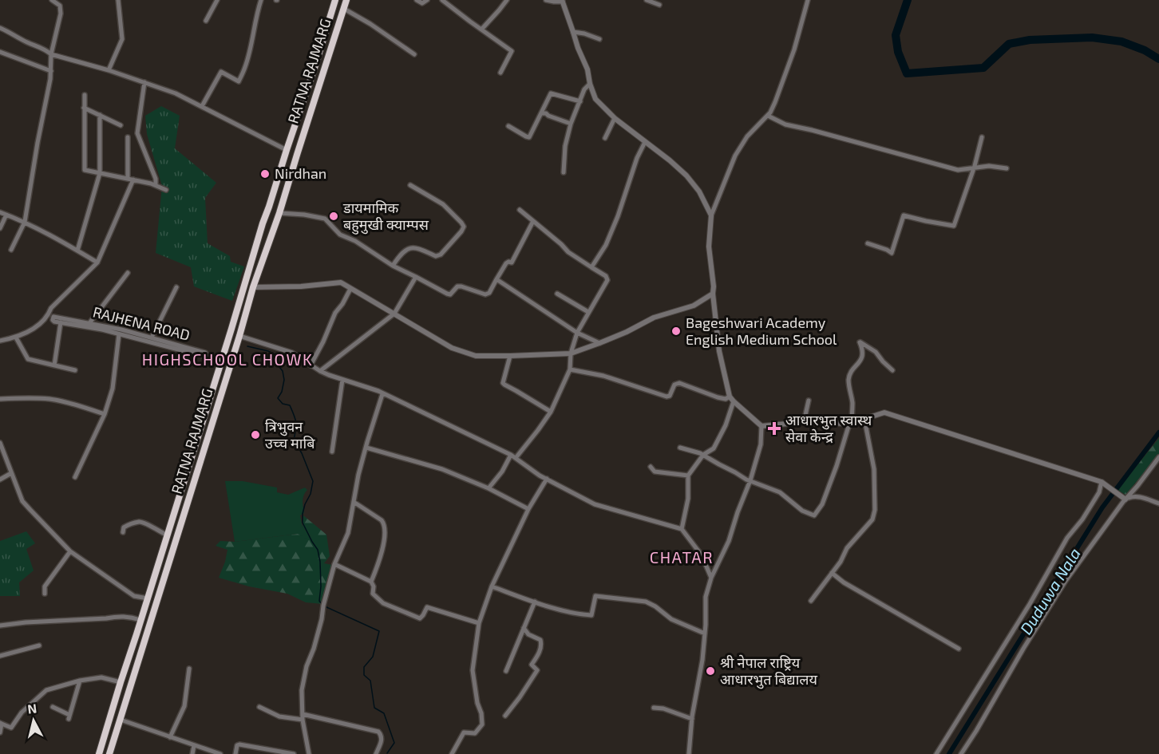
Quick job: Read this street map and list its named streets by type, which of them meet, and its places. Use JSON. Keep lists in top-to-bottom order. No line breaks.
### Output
{"streets":{"highway":["RATNA RAJMARG"],"street":["RAJHENA ROAD"]},"crossings":[["RATNA RAJMARG","RAJHENA ROAD"]],"districts":["HIGHSCHOOL CHOWK","CHATAR"],"water":["Duduwa Nala"],"places":{"other":["Nirdhan","डायमामिक बहुमुखी क्याम्पस","Bageshwari Academy English Medium School","त्रिभुवन उच्च माबि","श्री नेपाल राष्ट्रिय आधारभुत बिद्यालय"],"health":["आधारभुत स्वास्थ सेवा केन्द्र"]},"north":"top"}
